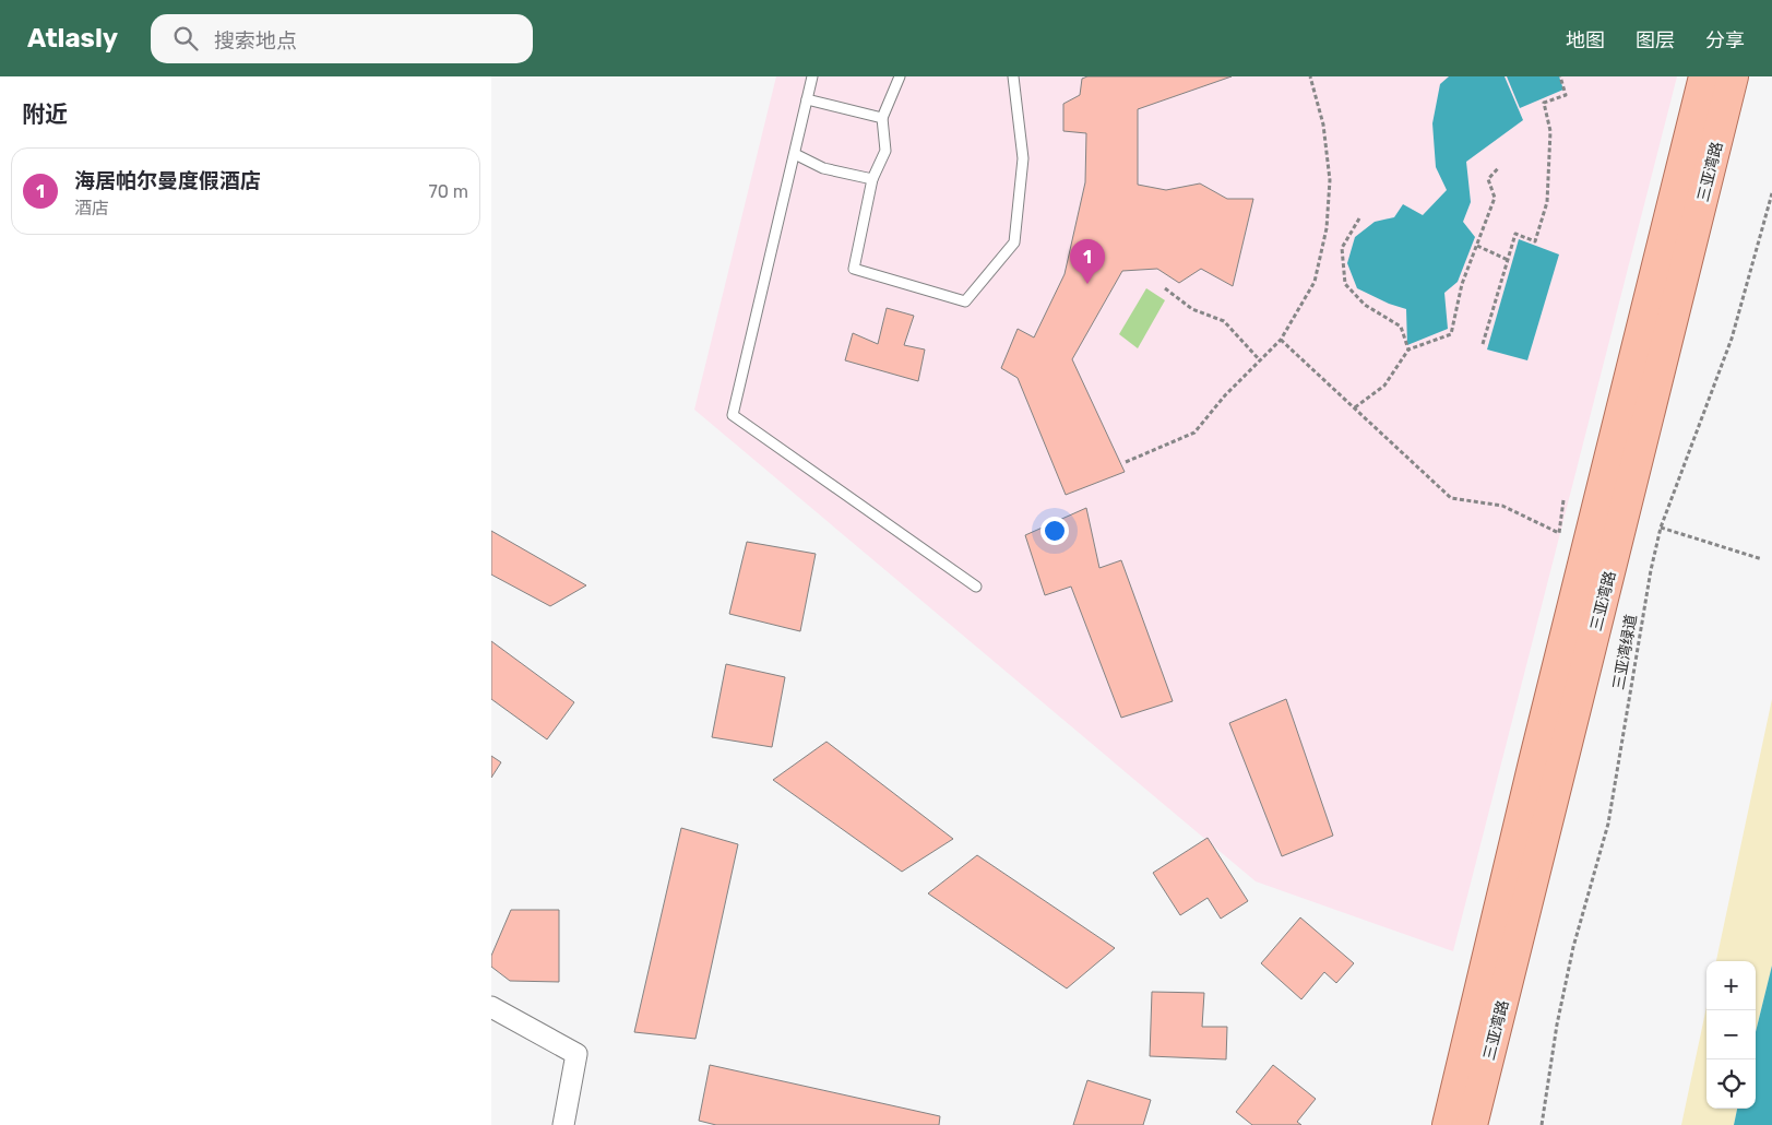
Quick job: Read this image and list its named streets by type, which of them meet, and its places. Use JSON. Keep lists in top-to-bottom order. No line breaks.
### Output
{"streets":{"main road":["三亚湾路"],"path":["三亚湾绿道"]},"page":{"header":"Atlasly","search":"搜索地点","nav":["地图","图层","分享"],"heading":"附近","list":[{"mark":"1","name":"海居帕尔曼度假酒店","note":"酒店","value":"70 m"}],"pins":"1","map_buttons":["+","−"]}}
